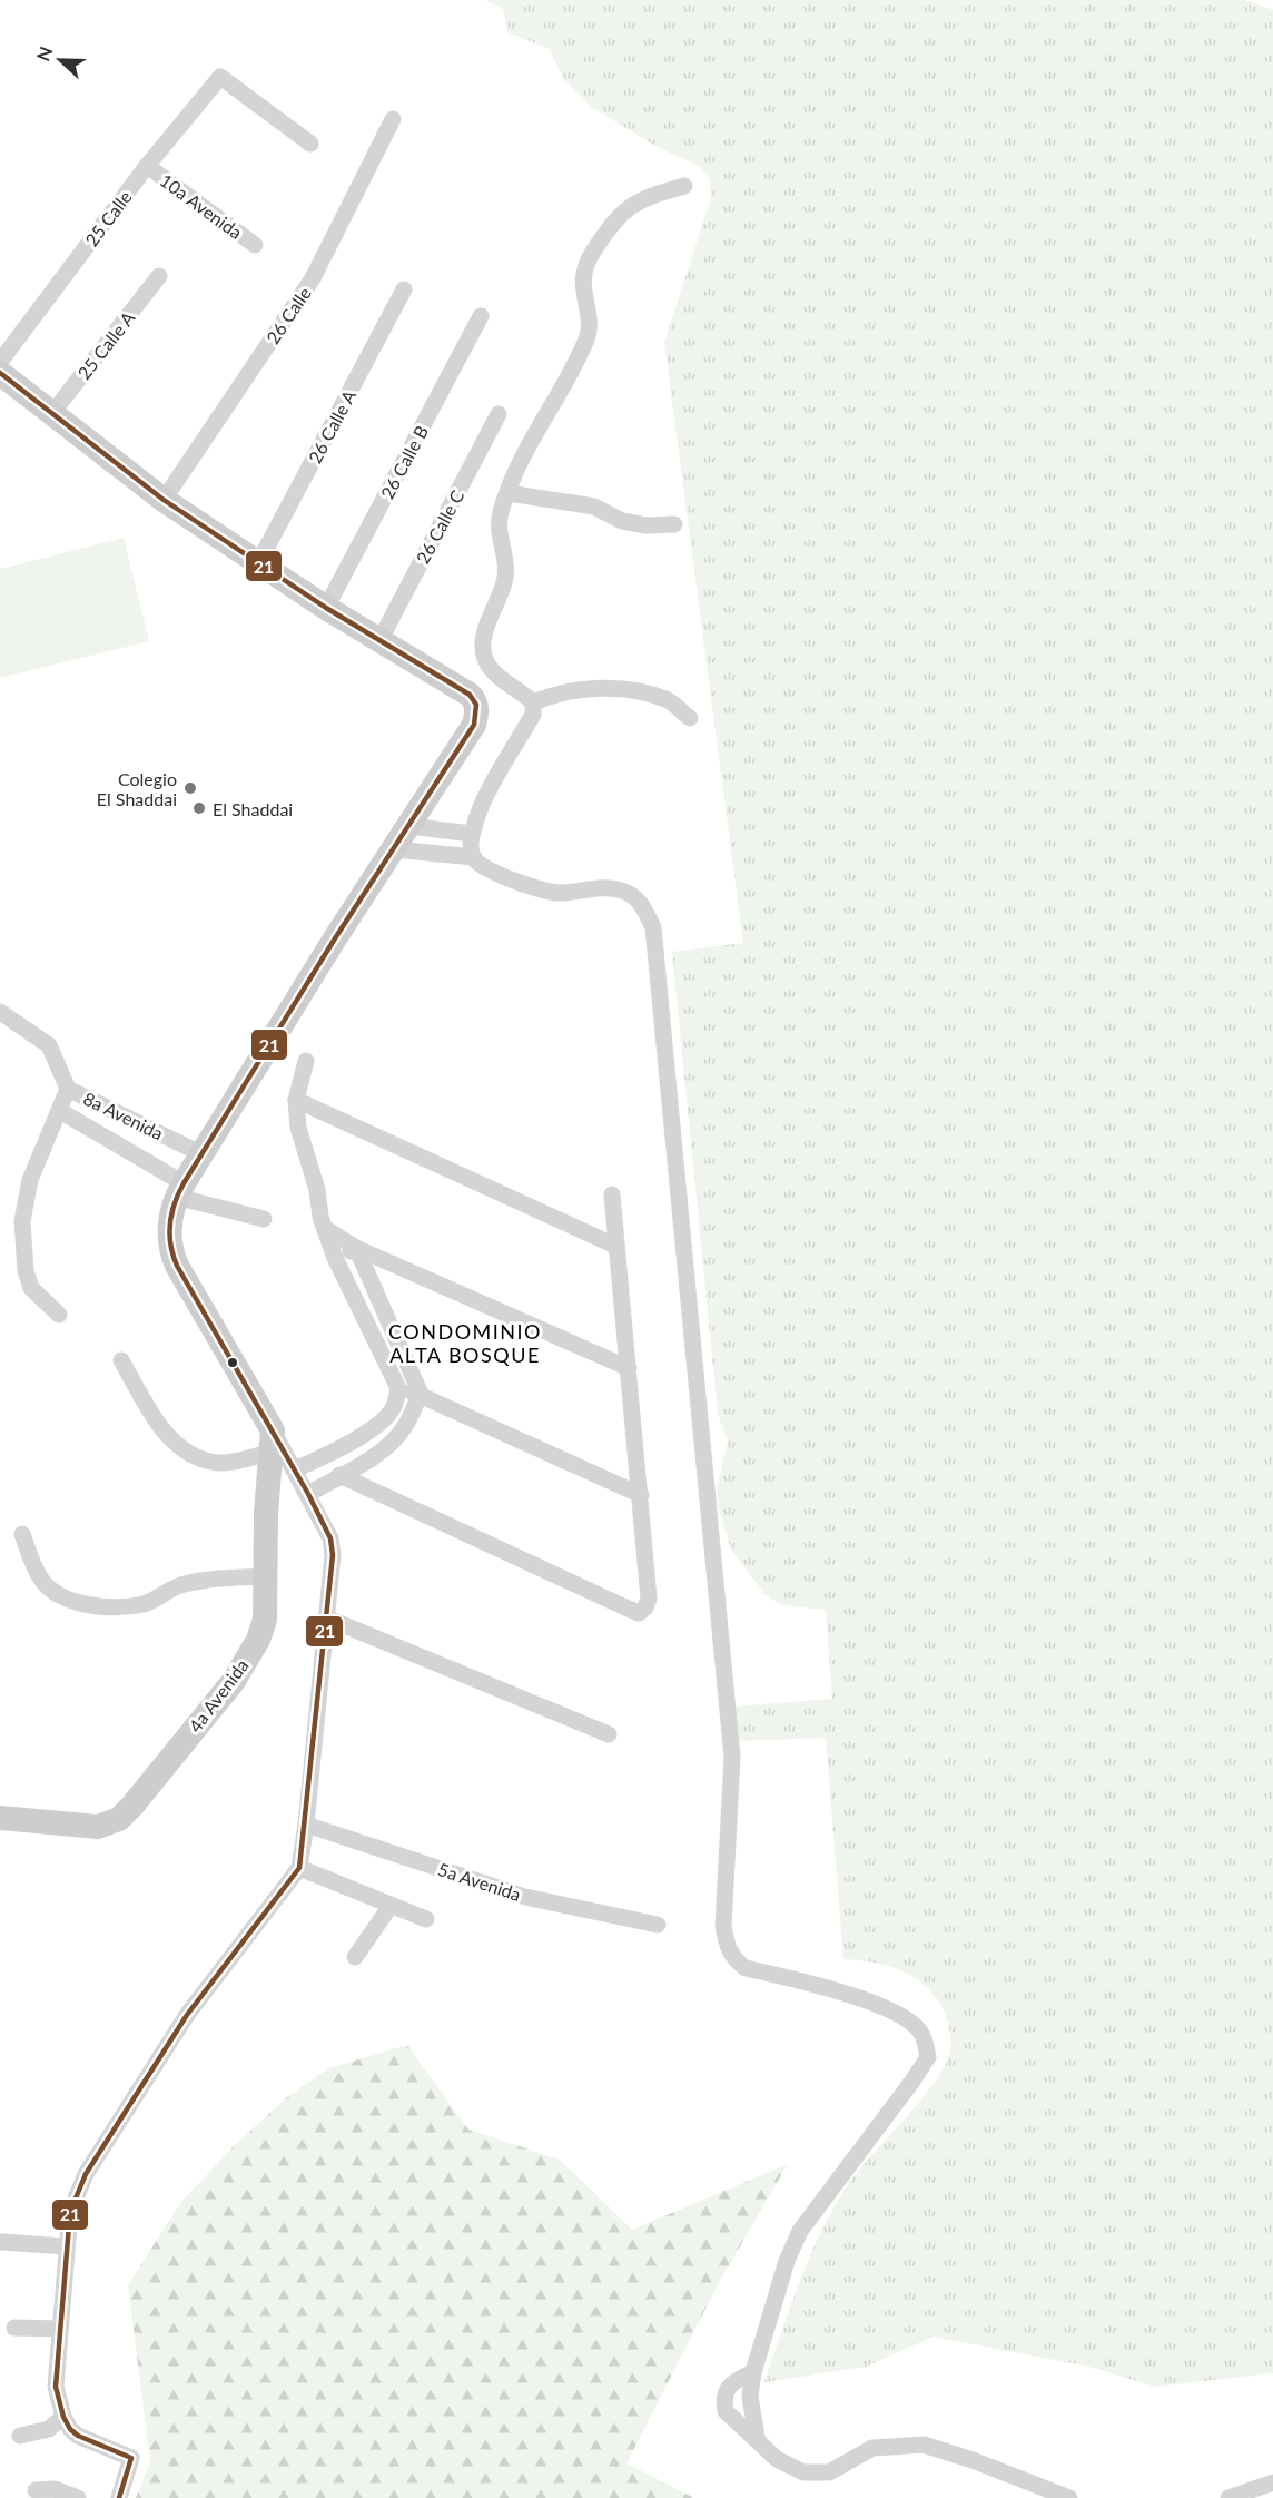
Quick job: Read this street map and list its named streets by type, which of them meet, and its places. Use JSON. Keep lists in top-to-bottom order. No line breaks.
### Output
{"streets":{"street":["10a Avenida","25 Calle","26 Calle","25 Calle A","26 Calle A","26 Calle B","26 Calle C","8a Avenida","4a Avenida","5a Avenida"]},"crossings":[["10a Avenida","25 Calle"]],"districts":["CONDOMINIO ALTA BOSQUE"],"places":["Colegio El Shaddai","El Shaddai"],"lines":["transit line 21"],"north":"left"}
